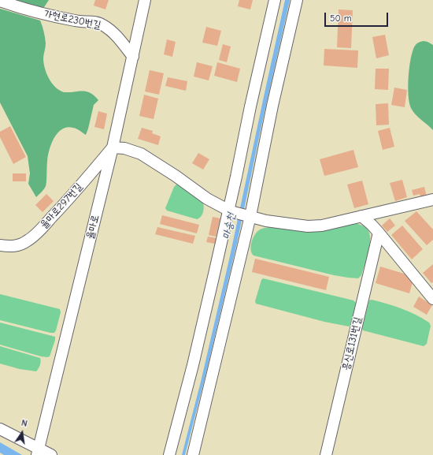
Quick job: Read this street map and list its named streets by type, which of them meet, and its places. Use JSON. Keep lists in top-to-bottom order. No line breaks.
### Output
{"streets":{"street":["가현로230번길","율마로297번길","율마로","흥신로131번길"]},"crossings":[["가현로230번길","율마로"],["율마로297번길","율마로"]],"water":["마송천"],"scale_bar":"50 m","north":"top"}
